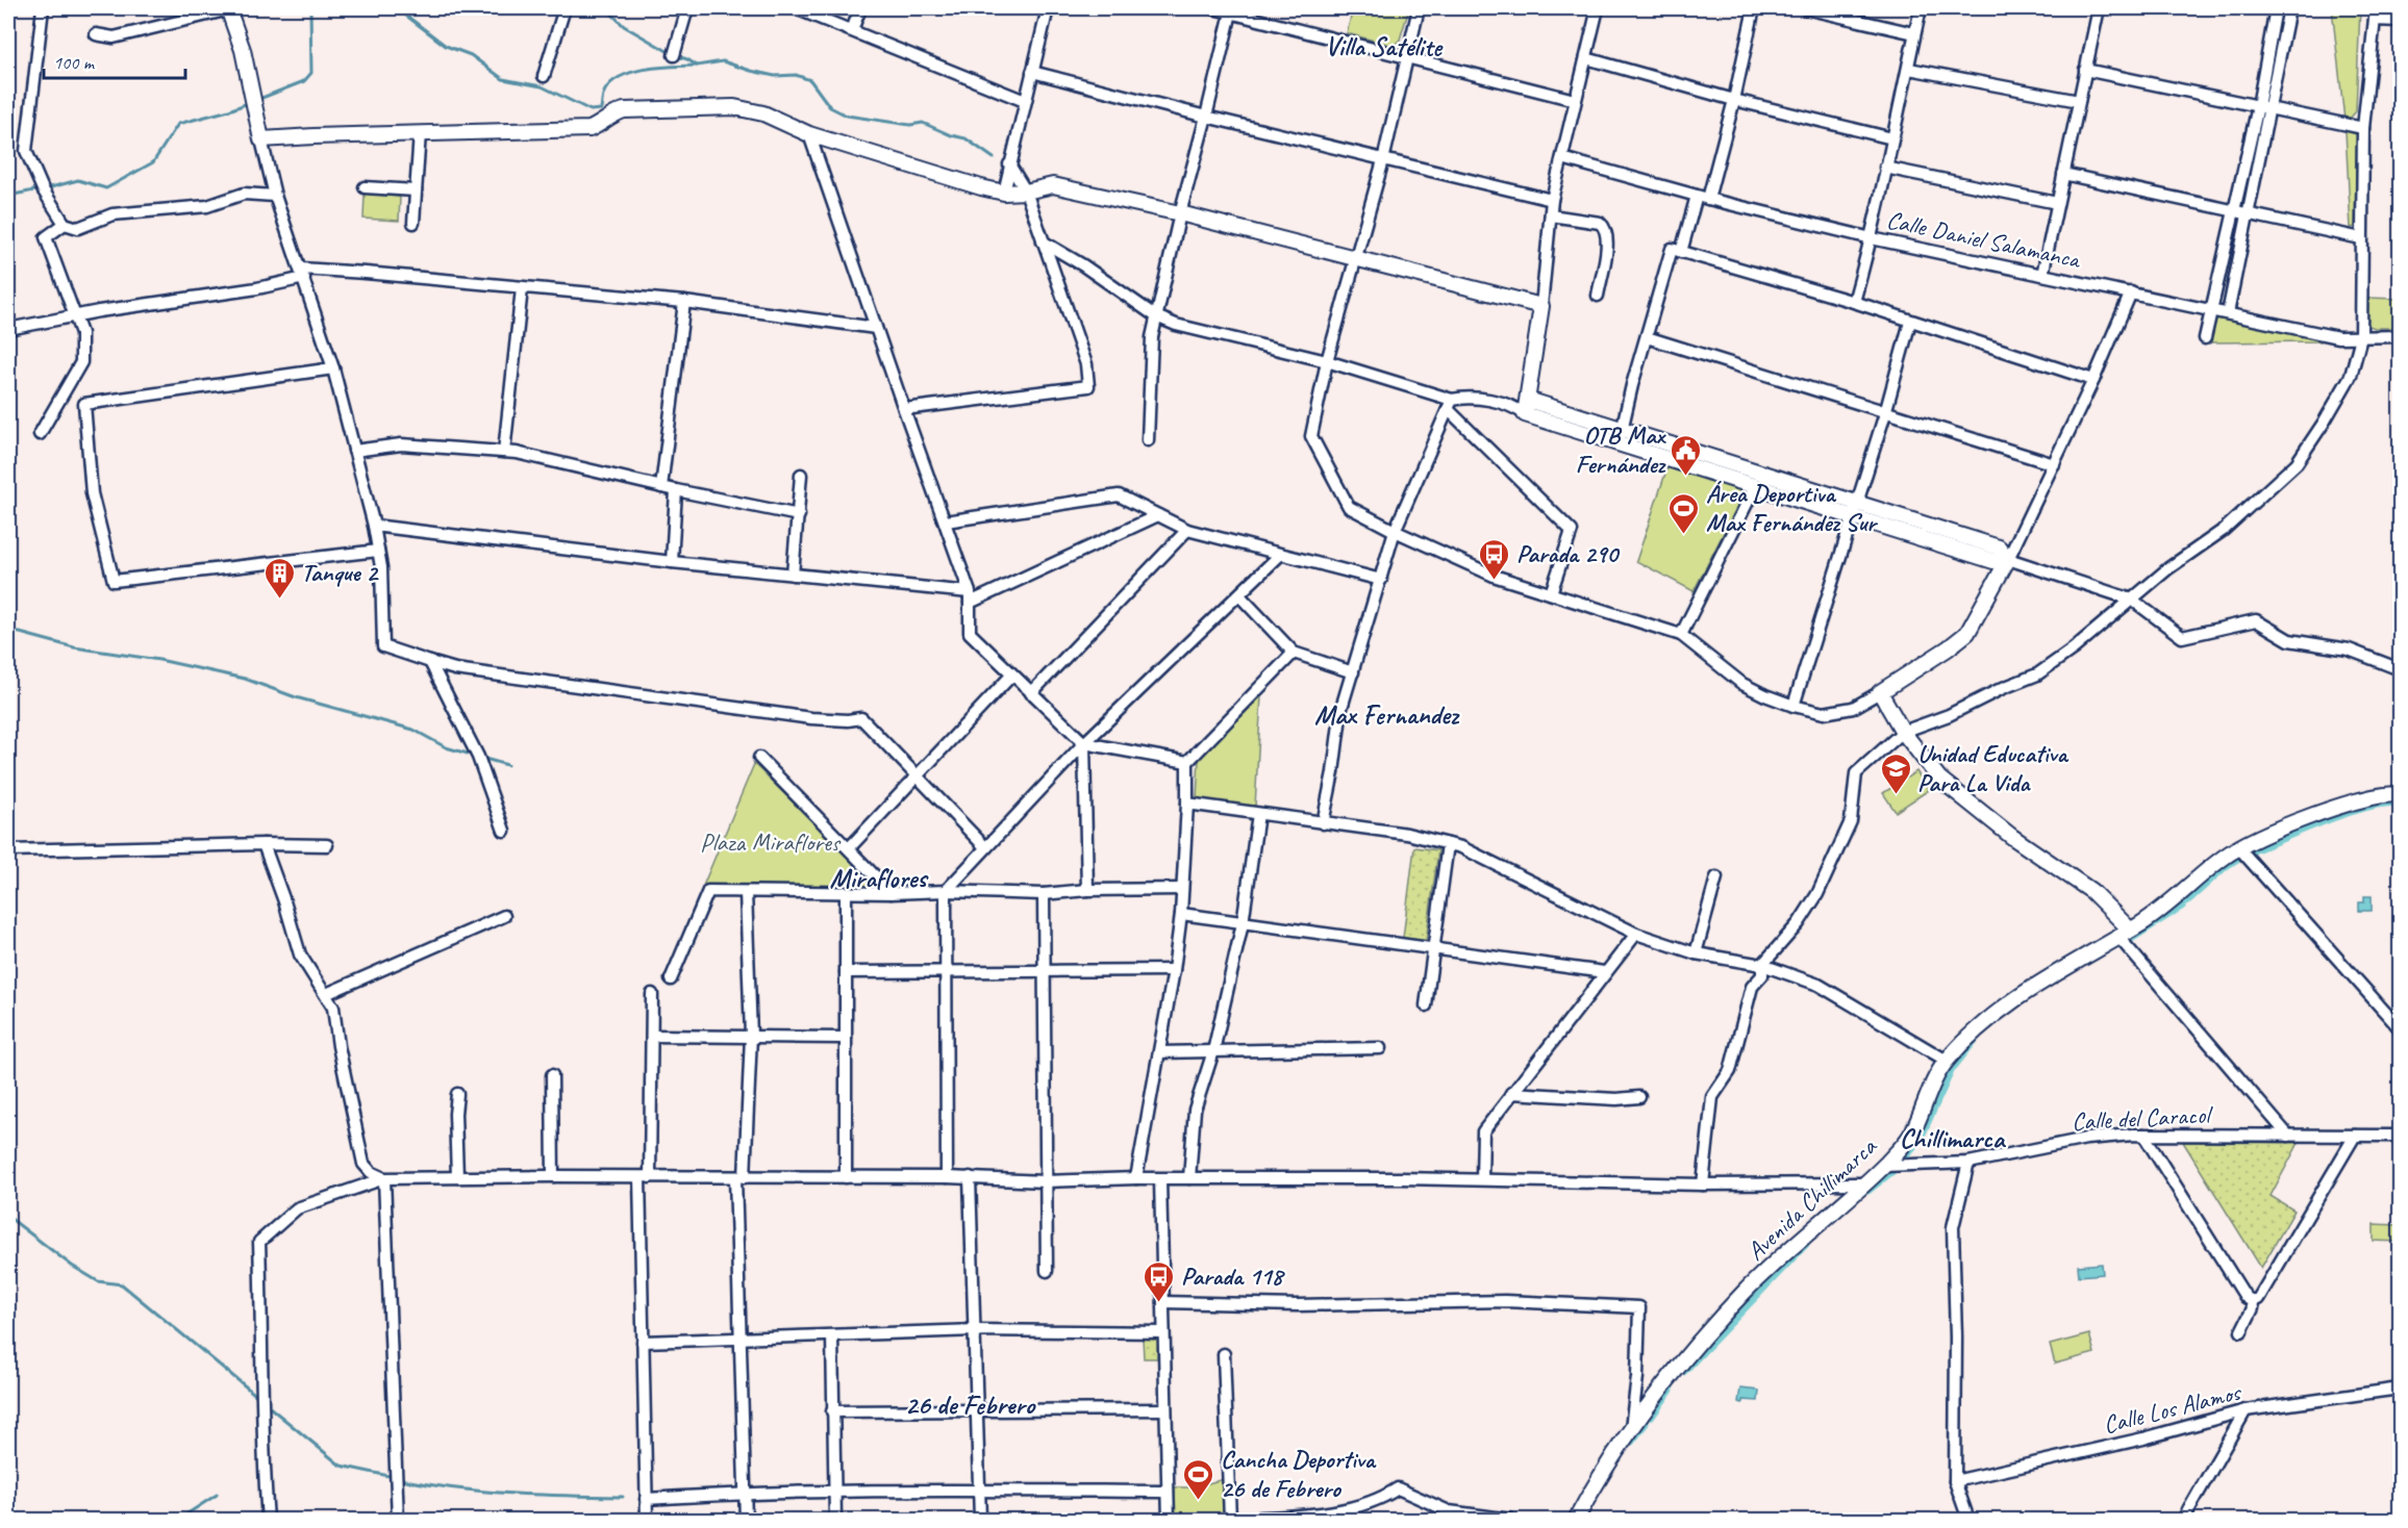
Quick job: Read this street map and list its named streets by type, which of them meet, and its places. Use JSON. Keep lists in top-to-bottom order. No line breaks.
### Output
{"streets":{"street":["Calle Daniel Salamanca","Calle del Caracol","Avenida Chillimarca","Calle Los Alamos"]},"crossings":[["Calle del Caracol","Avenida Chillimarca"]],"districts":["Villa Satélite","Max Fernandez","Miraflores","Chillimarca","26 de Febrero"],"parks":["Plaza Miraflores"],"places":{"public building":["OTB Max Fernández"],"sports":["Área Deportiva Max Fernández Sur","Cancha Deportiva 26 de Febrero"],"bus stop":["Parada 290","Parada 118"],"building":["Tanque 2"],"school or university":["Unidad Educativa Para La Vida"]},"scale_bar":"100 m"}
